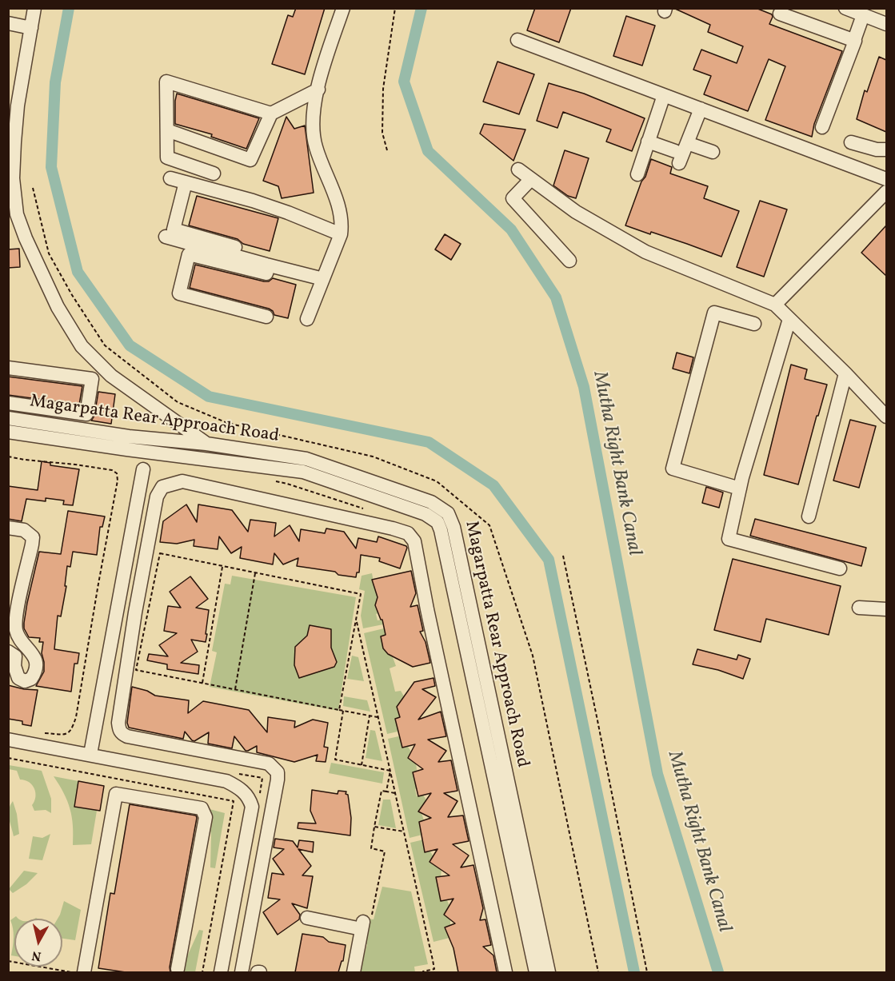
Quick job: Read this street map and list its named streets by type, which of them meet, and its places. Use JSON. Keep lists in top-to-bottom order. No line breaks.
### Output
{"streets":{"street":["Magarpatta Rear Approach Road"]},"water":["Mutha Right Bank Canal"],"north":"bottom"}
